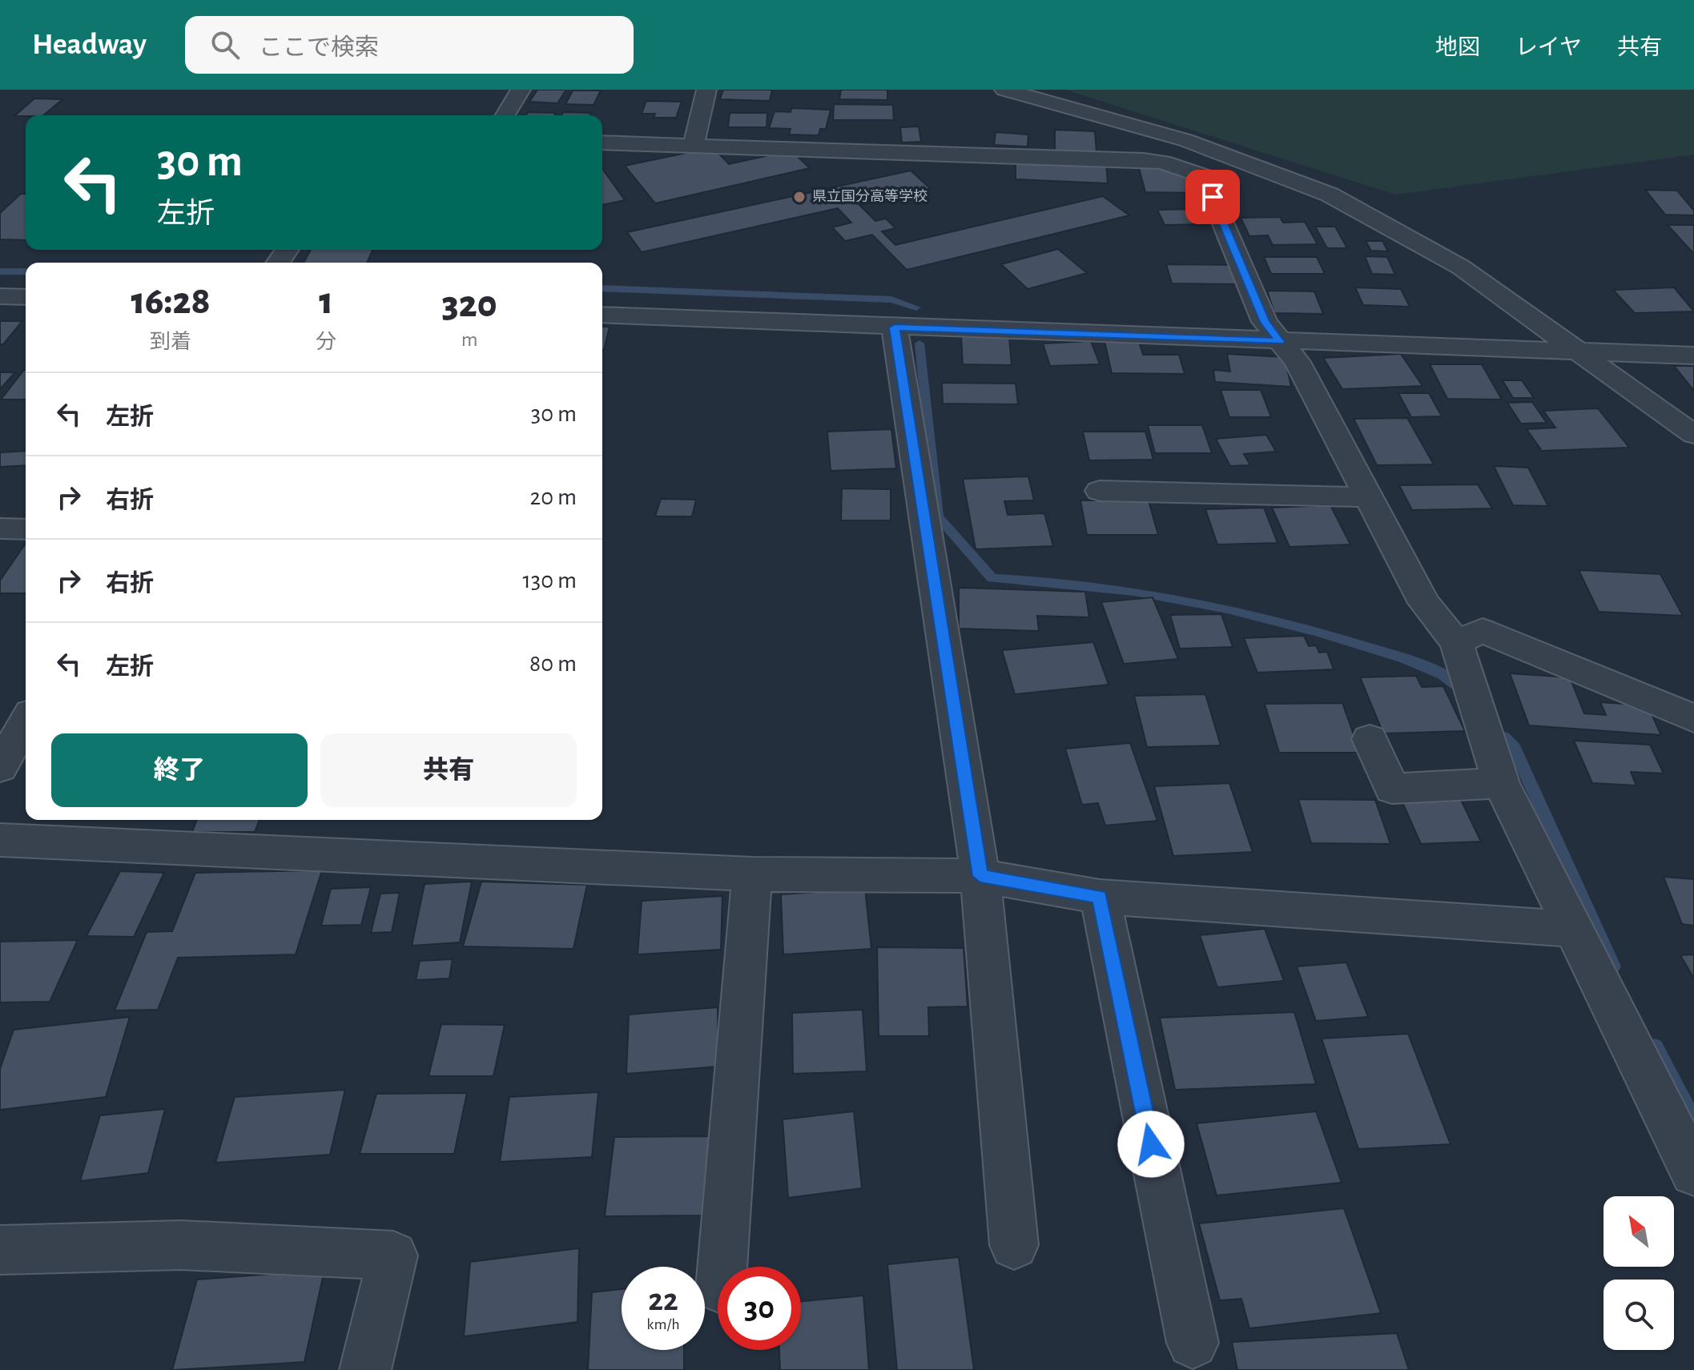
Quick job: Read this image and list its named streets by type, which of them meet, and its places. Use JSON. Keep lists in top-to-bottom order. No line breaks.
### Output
{"places":["県立国分高等学校"],"north":"top left","page":{"header":"Headway","search":"ここで検索","nav":["地図","レイヤ","共有"],"turn":["30 m","左折"],"eta":["16:28","到着","1","分","320","m"],"list":[{"name":"左折","value":"30 m"},{"name":"右折","value":"20 m"},{"name":"右折","value":"130 m"},{"name":"左折","value":"80 m"}],"buttons":["終了","共有"],"speed":"22 km/h","limit":"30"}}
